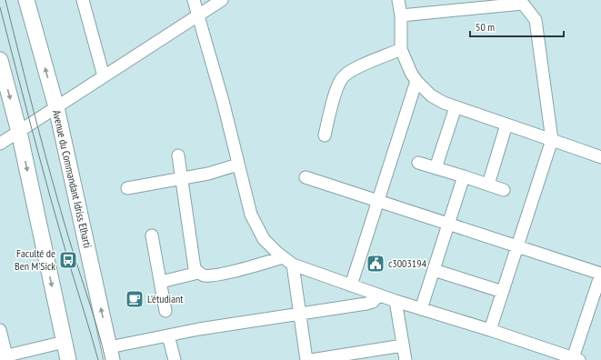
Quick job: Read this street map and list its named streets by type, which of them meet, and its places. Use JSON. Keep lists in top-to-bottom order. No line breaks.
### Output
{"streets":{"main road":["Avenue du Commandant Idriss Elharti"]},"places":{"bus stop":["Faculté de Ben M'Sick"],"public building":["c3003194"],"cafe":["L'étudiant"]},"scale_bar":"50 m"}
